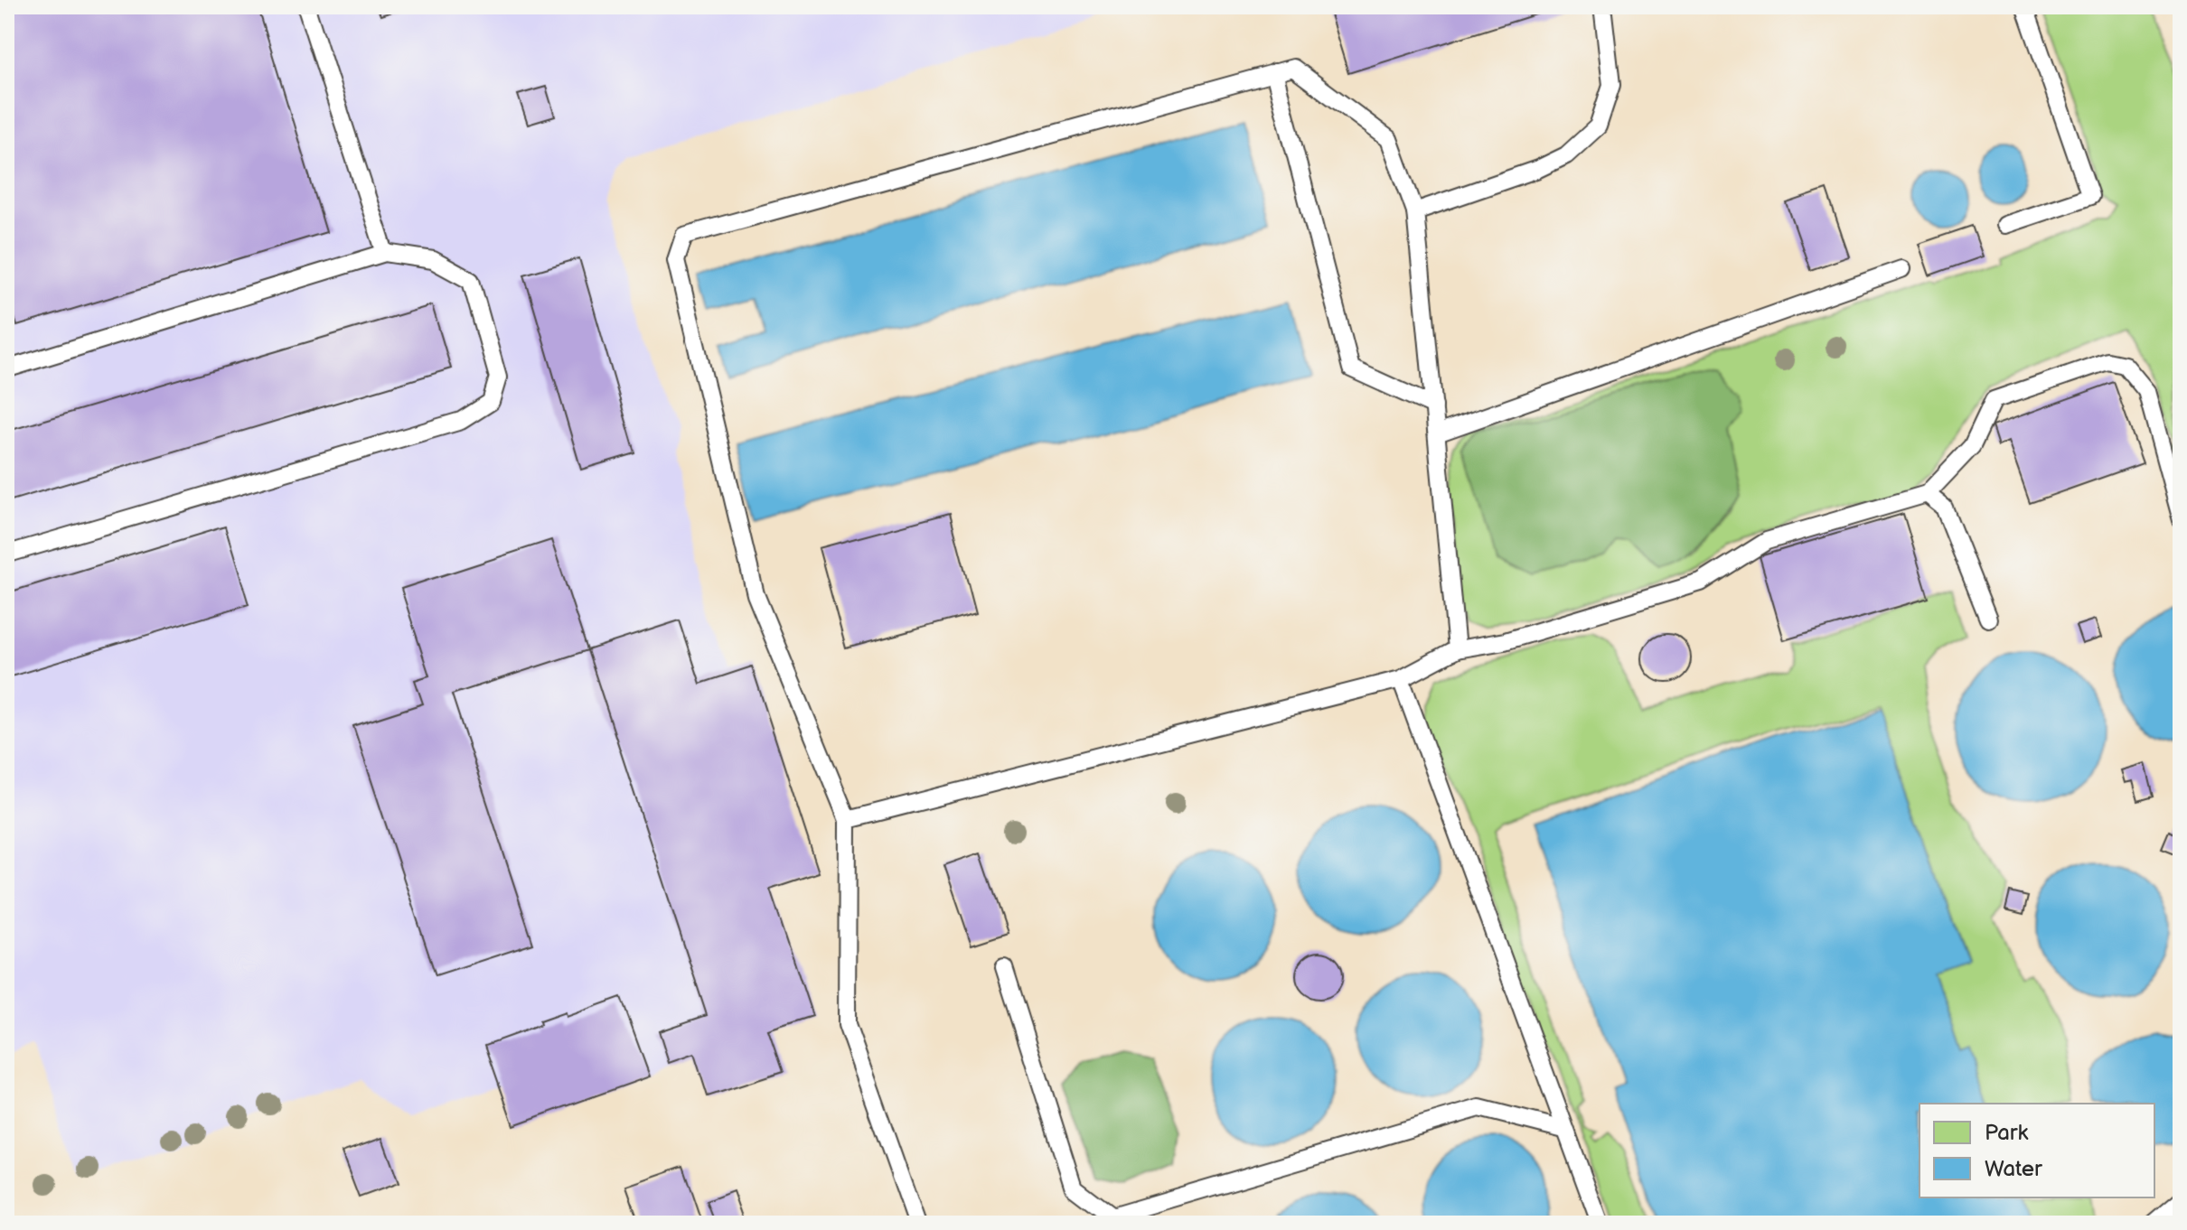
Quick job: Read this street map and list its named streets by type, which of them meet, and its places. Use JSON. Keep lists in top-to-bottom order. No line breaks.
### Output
{"legend":["Park","Water"]}
